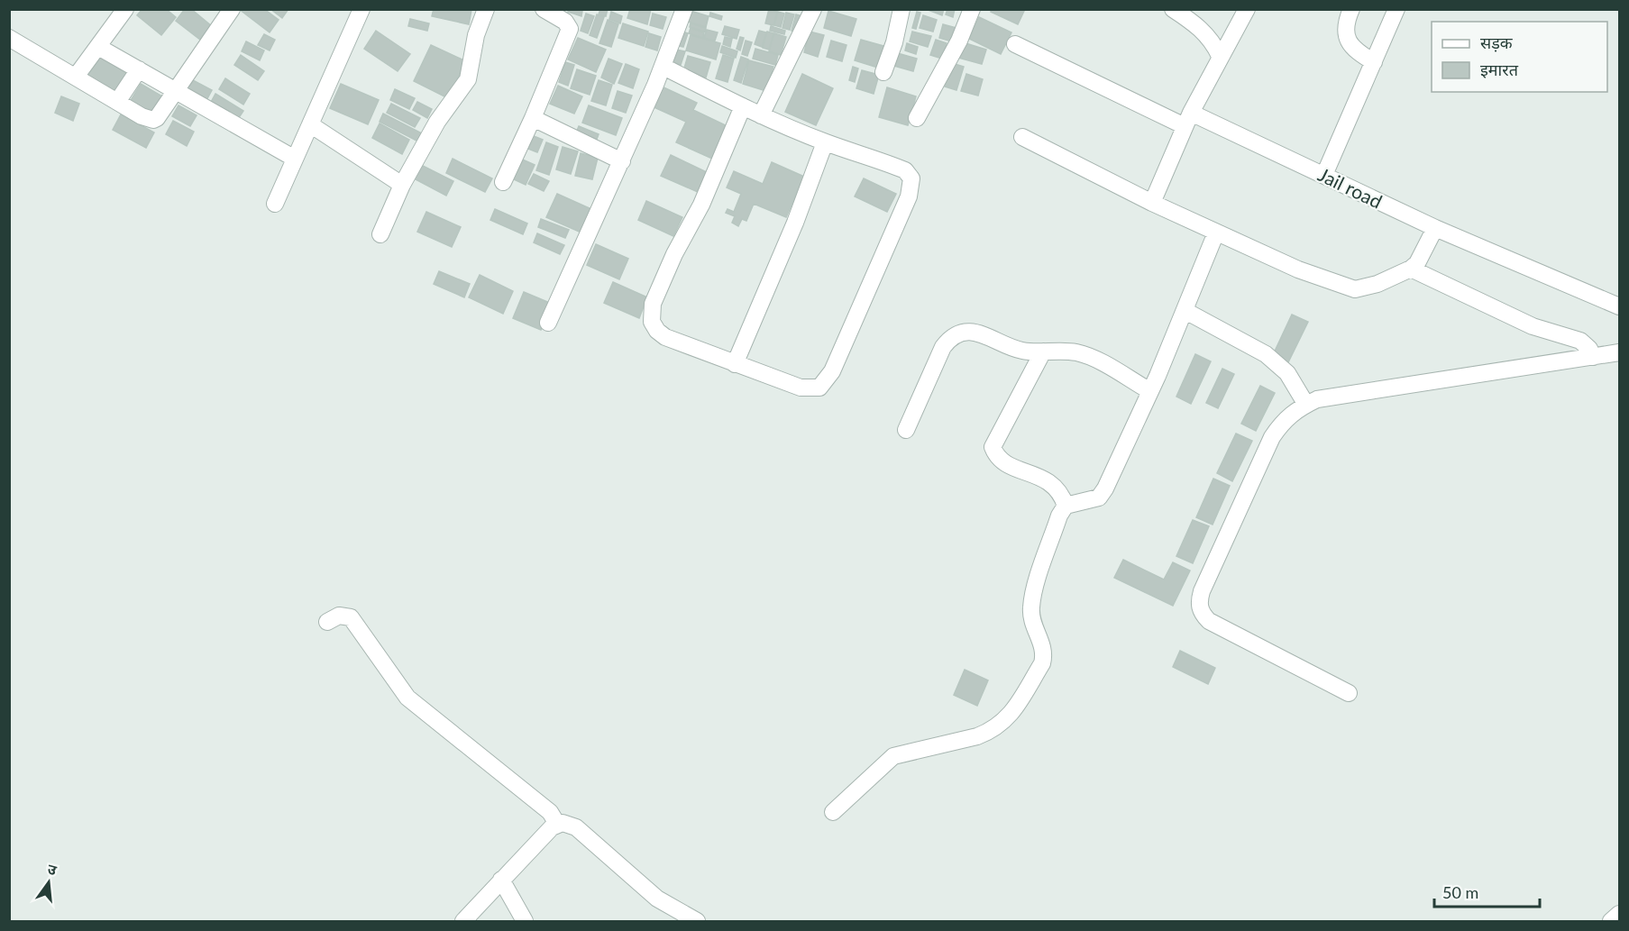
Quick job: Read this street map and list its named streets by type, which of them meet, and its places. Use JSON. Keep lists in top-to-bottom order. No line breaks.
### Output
{"streets":{"street":["Jail road"]},"legend":["सड़क","इमारत"],"scale_bar":"50 m","north":"top"}
